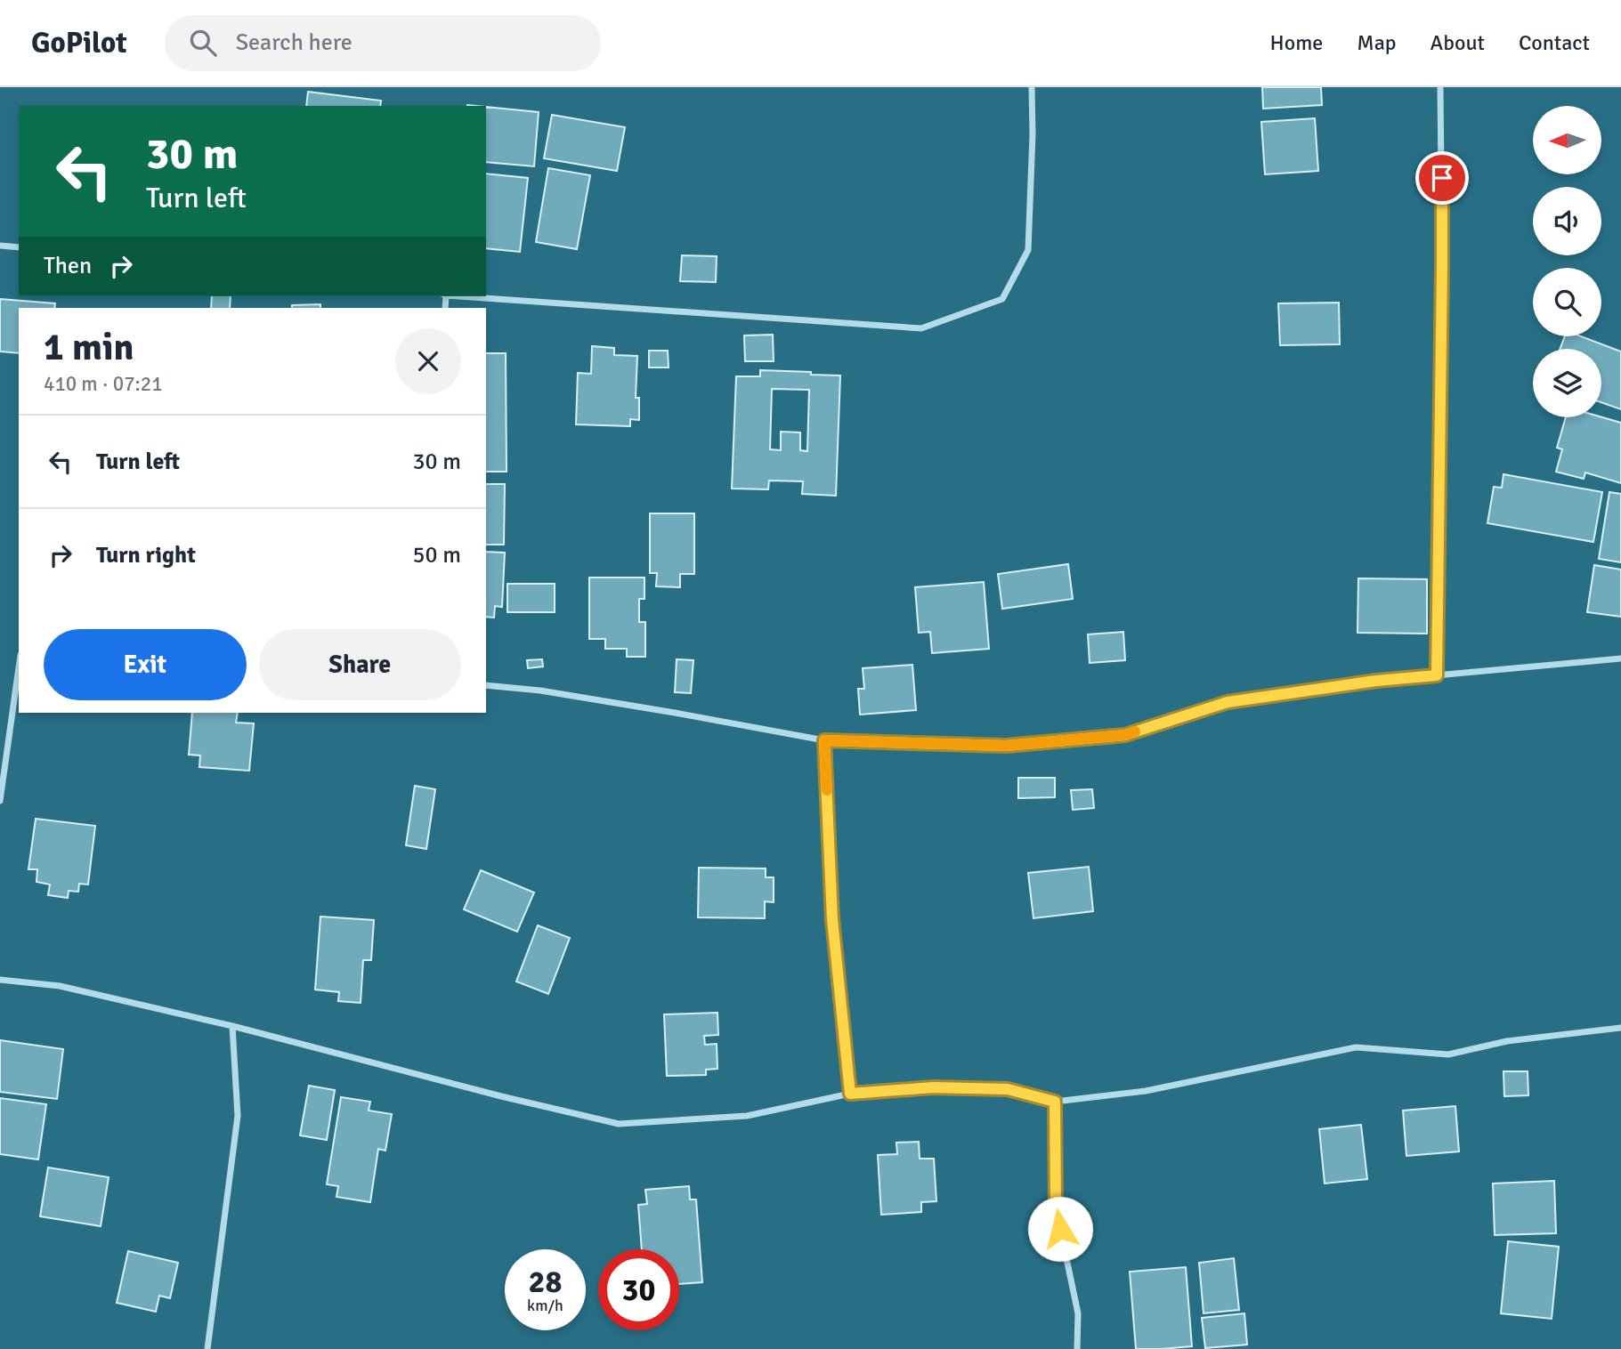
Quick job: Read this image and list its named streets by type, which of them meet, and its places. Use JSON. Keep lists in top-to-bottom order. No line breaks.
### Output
{"north":"left","page":{"header":"GoPilot","search":"Search here","nav":["Home","Map","About","Contact"],"turn":["30 m","Turn left"],"then":"Then","heading":["1 min","410 m · 07:21"],"list":[{"name":"Turn left","value":"30 m"},{"name":"Turn right","value":"50 m"}],"buttons":["Exit","Share"],"speed":"28 km/h","limit":"30"}}
